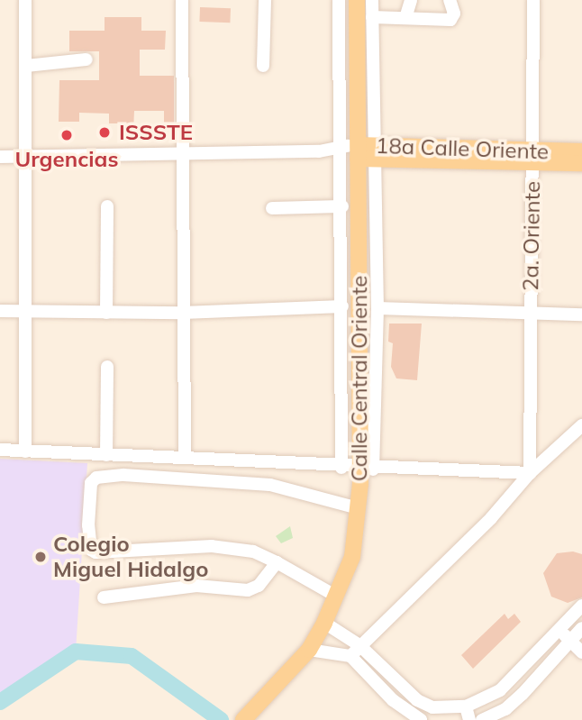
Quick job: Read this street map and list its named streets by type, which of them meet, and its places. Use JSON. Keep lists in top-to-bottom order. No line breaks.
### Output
{"streets":{"main road":["18a Calle Oriente","Calle Central Oriente"],"street":["2a. Oriente"]},"crossings":[["18a Calle Oriente","2a. Oriente"],["18a Calle Oriente","Calle Central Oriente"]],"places":["ISSSTE","Urgencias","Colegio Miguel Hidalgo"]}
